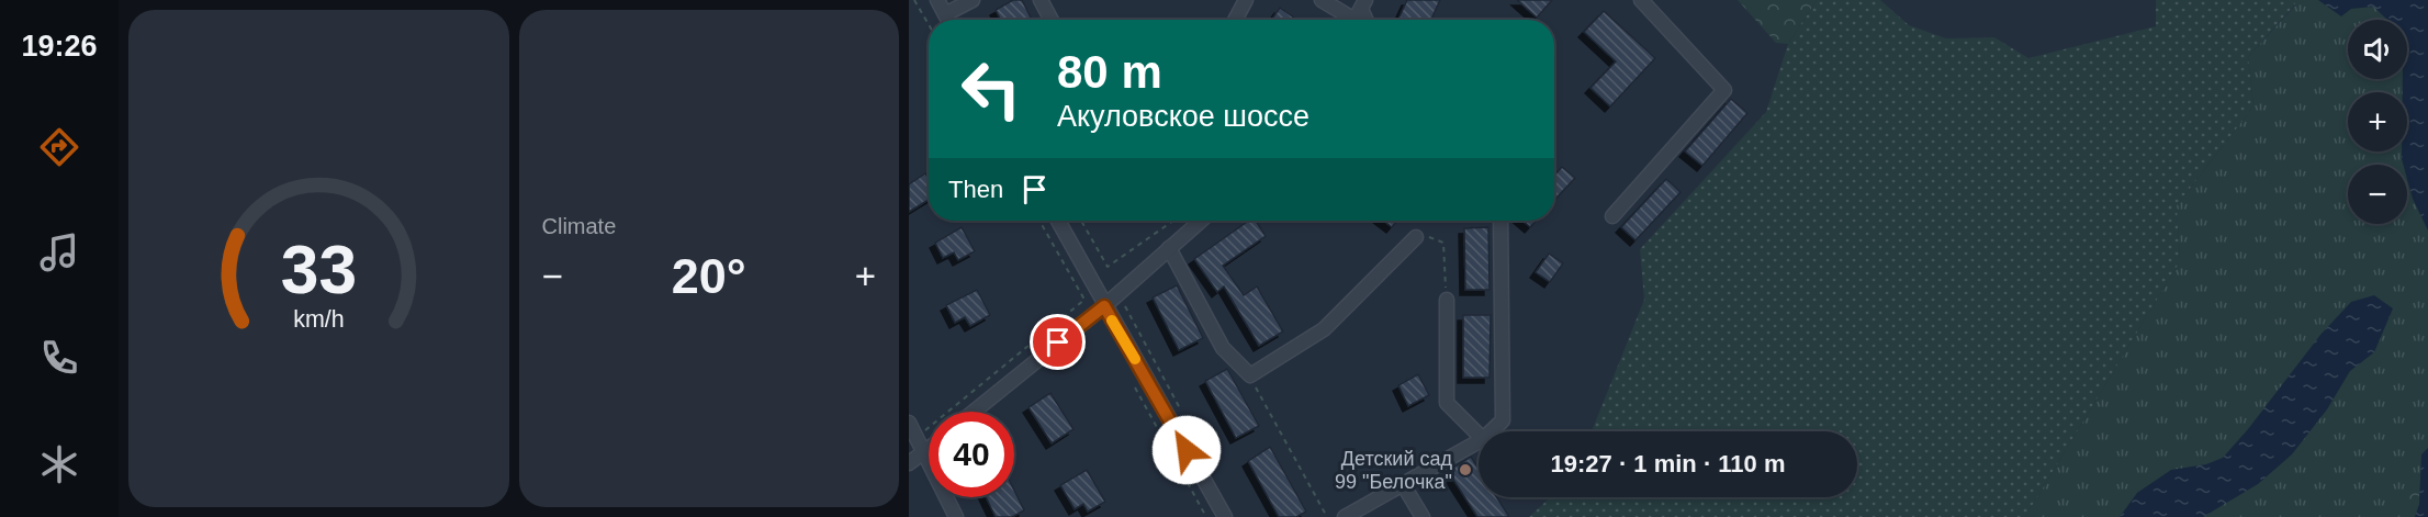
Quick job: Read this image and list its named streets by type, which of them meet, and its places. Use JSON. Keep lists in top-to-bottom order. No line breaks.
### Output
{"places":["Детский сад 99 \"Белочка\""],"page":{"tabs":"19:26","tile":"Climate","map_buttons":["+","−"],"turn":["80 m","Акуловское шоссе"],"then":"Then","heat":["−","20°","+"],"limit":"40","trip":"19:27 · 1 min · 110 m","gauge":["33","km/h"]}}
